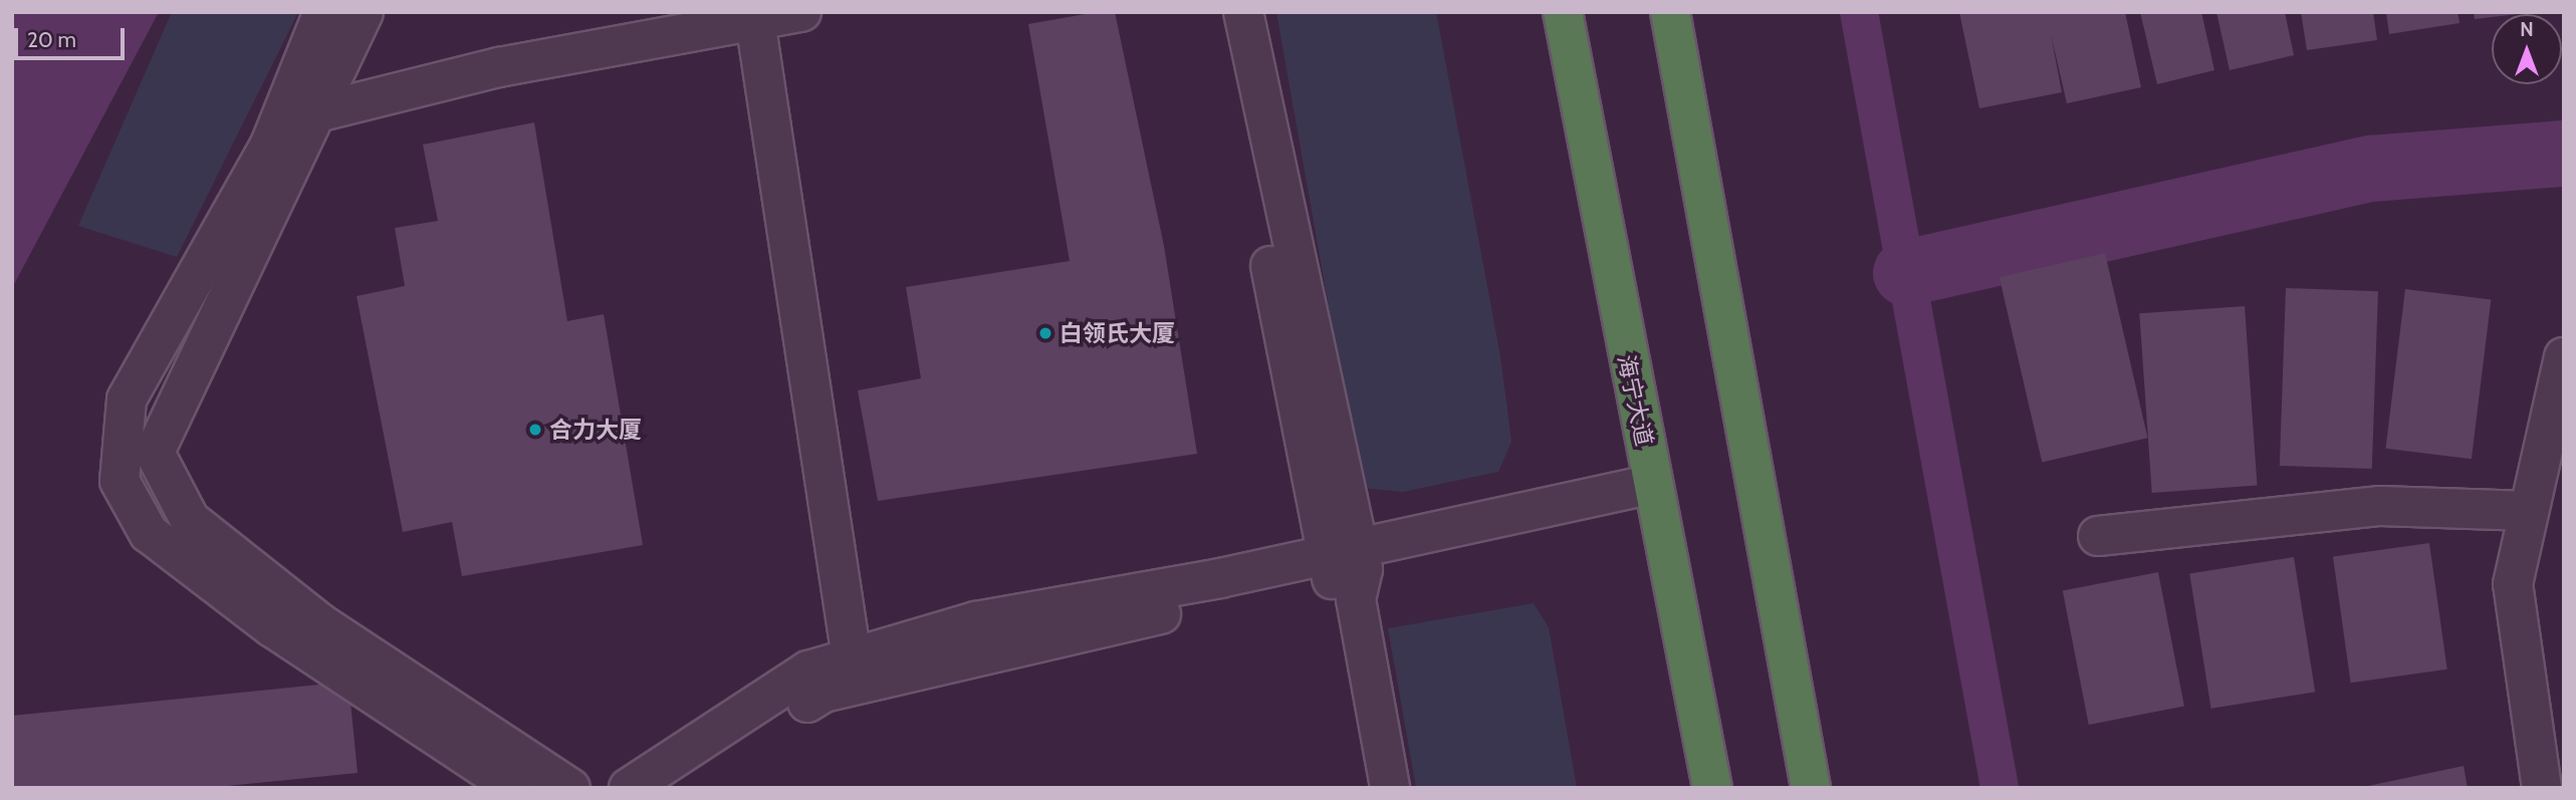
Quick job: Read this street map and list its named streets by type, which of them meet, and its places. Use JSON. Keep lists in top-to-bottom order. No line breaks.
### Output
{"streets":{"highway":["海宁大道"]},"places":["白领氏大厦","合力大厦"],"scale_bar":"20 m","north":"top"}
